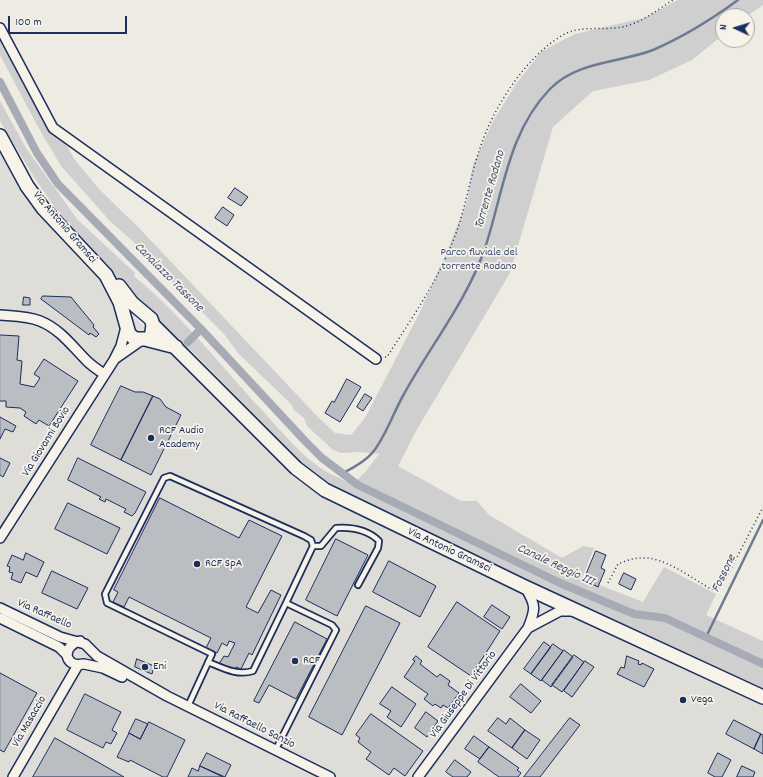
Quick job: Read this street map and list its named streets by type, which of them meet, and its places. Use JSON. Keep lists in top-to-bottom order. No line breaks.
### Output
{"streets":{"street":["Via Antonio Gramsci","Via Giovanni Bovio","Via Raffaello","Via Giuseppe Di Vittorio","Via Masaccio","Via Raffaello Sanzio"]},"crossings":[["Via Antonio Gramsci","Via Giovanni Bovio"],["Via Antonio Gramsci","Via Giuseppe Di Vittorio"],["Via Raffaello","Via Masaccio"],["Via Raffaello","Via Raffaello Sanzio"]],"water":["Torrente Rodano","Canalazzo Tassone","Canale Reggio III","Fossone"],"parks":["Parco fluviale del torrente Rodano"],"places":["RCF Audio Academy","RCF SpA","RCF","Eni","Vega"],"scale_bar":"100 m","north":"left"}
